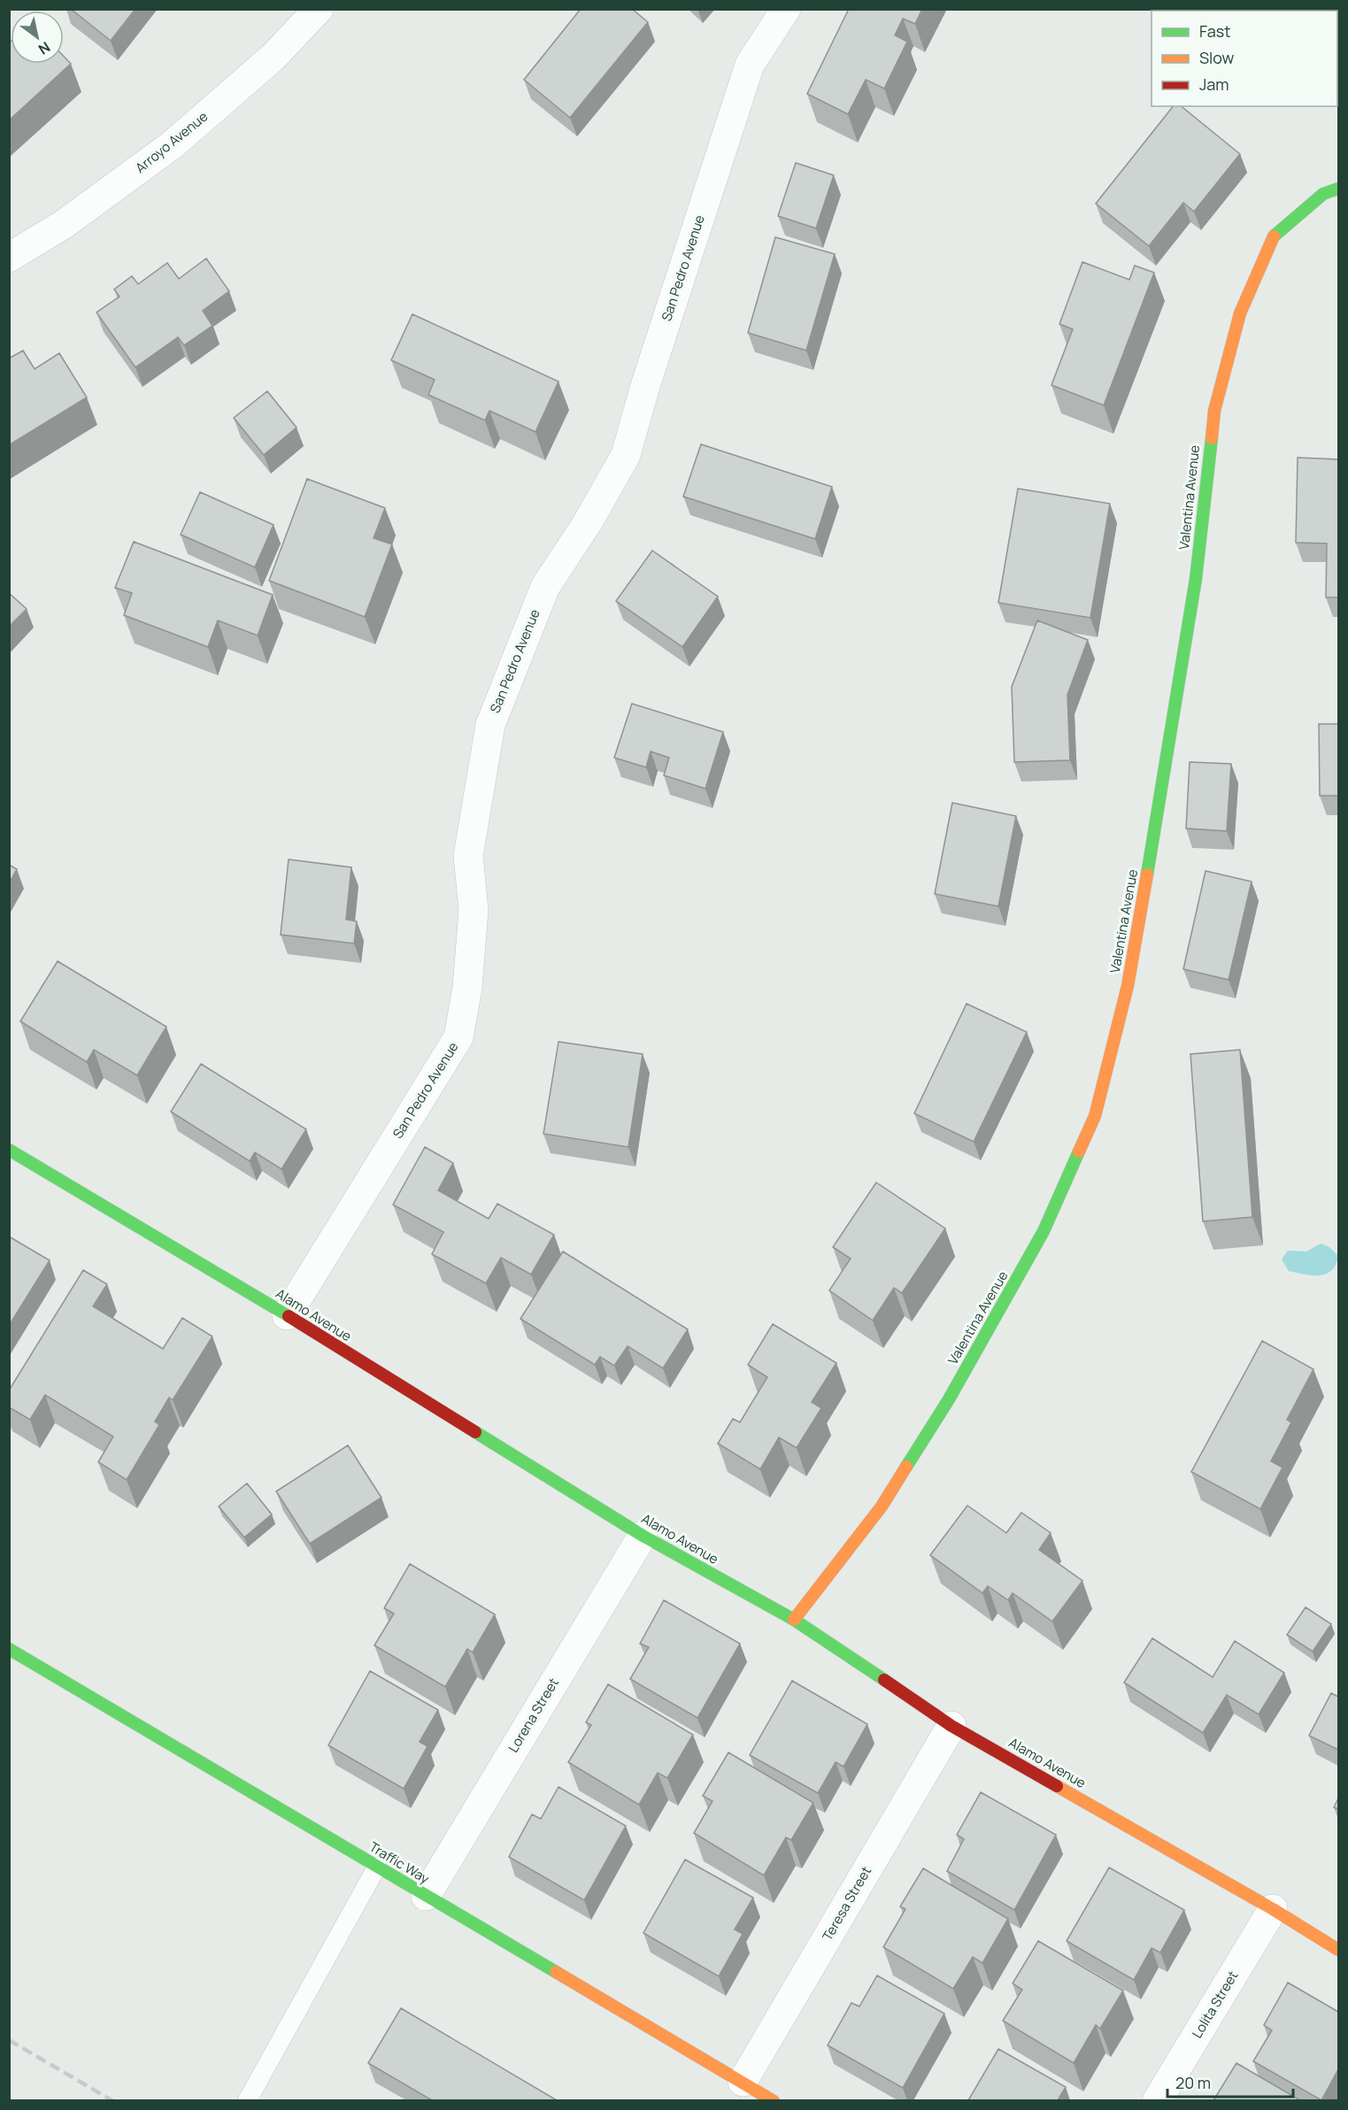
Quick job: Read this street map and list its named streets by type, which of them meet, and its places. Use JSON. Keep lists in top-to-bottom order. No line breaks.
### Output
{"streets":{"street":["Arroyo Avenue","San Pedro Avenue","Valentina Avenue","Alamo Avenue","Lorena Street","Traffic Way","Teresa Street","Lolita Street"]},"crossings":[["San Pedro Avenue","Alamo Avenue"],["Valentina Avenue","Alamo Avenue"],["Alamo Avenue","Lorena Street"],["Alamo Avenue","Teresa Street"],["Alamo Avenue","Lolita Street"],["Lorena Street","Traffic Way"],["Traffic Way","Teresa Street"]],"legend":["Fast","Slow","Jam"],"scale_bar":"20 m","north":"bottom right"}
